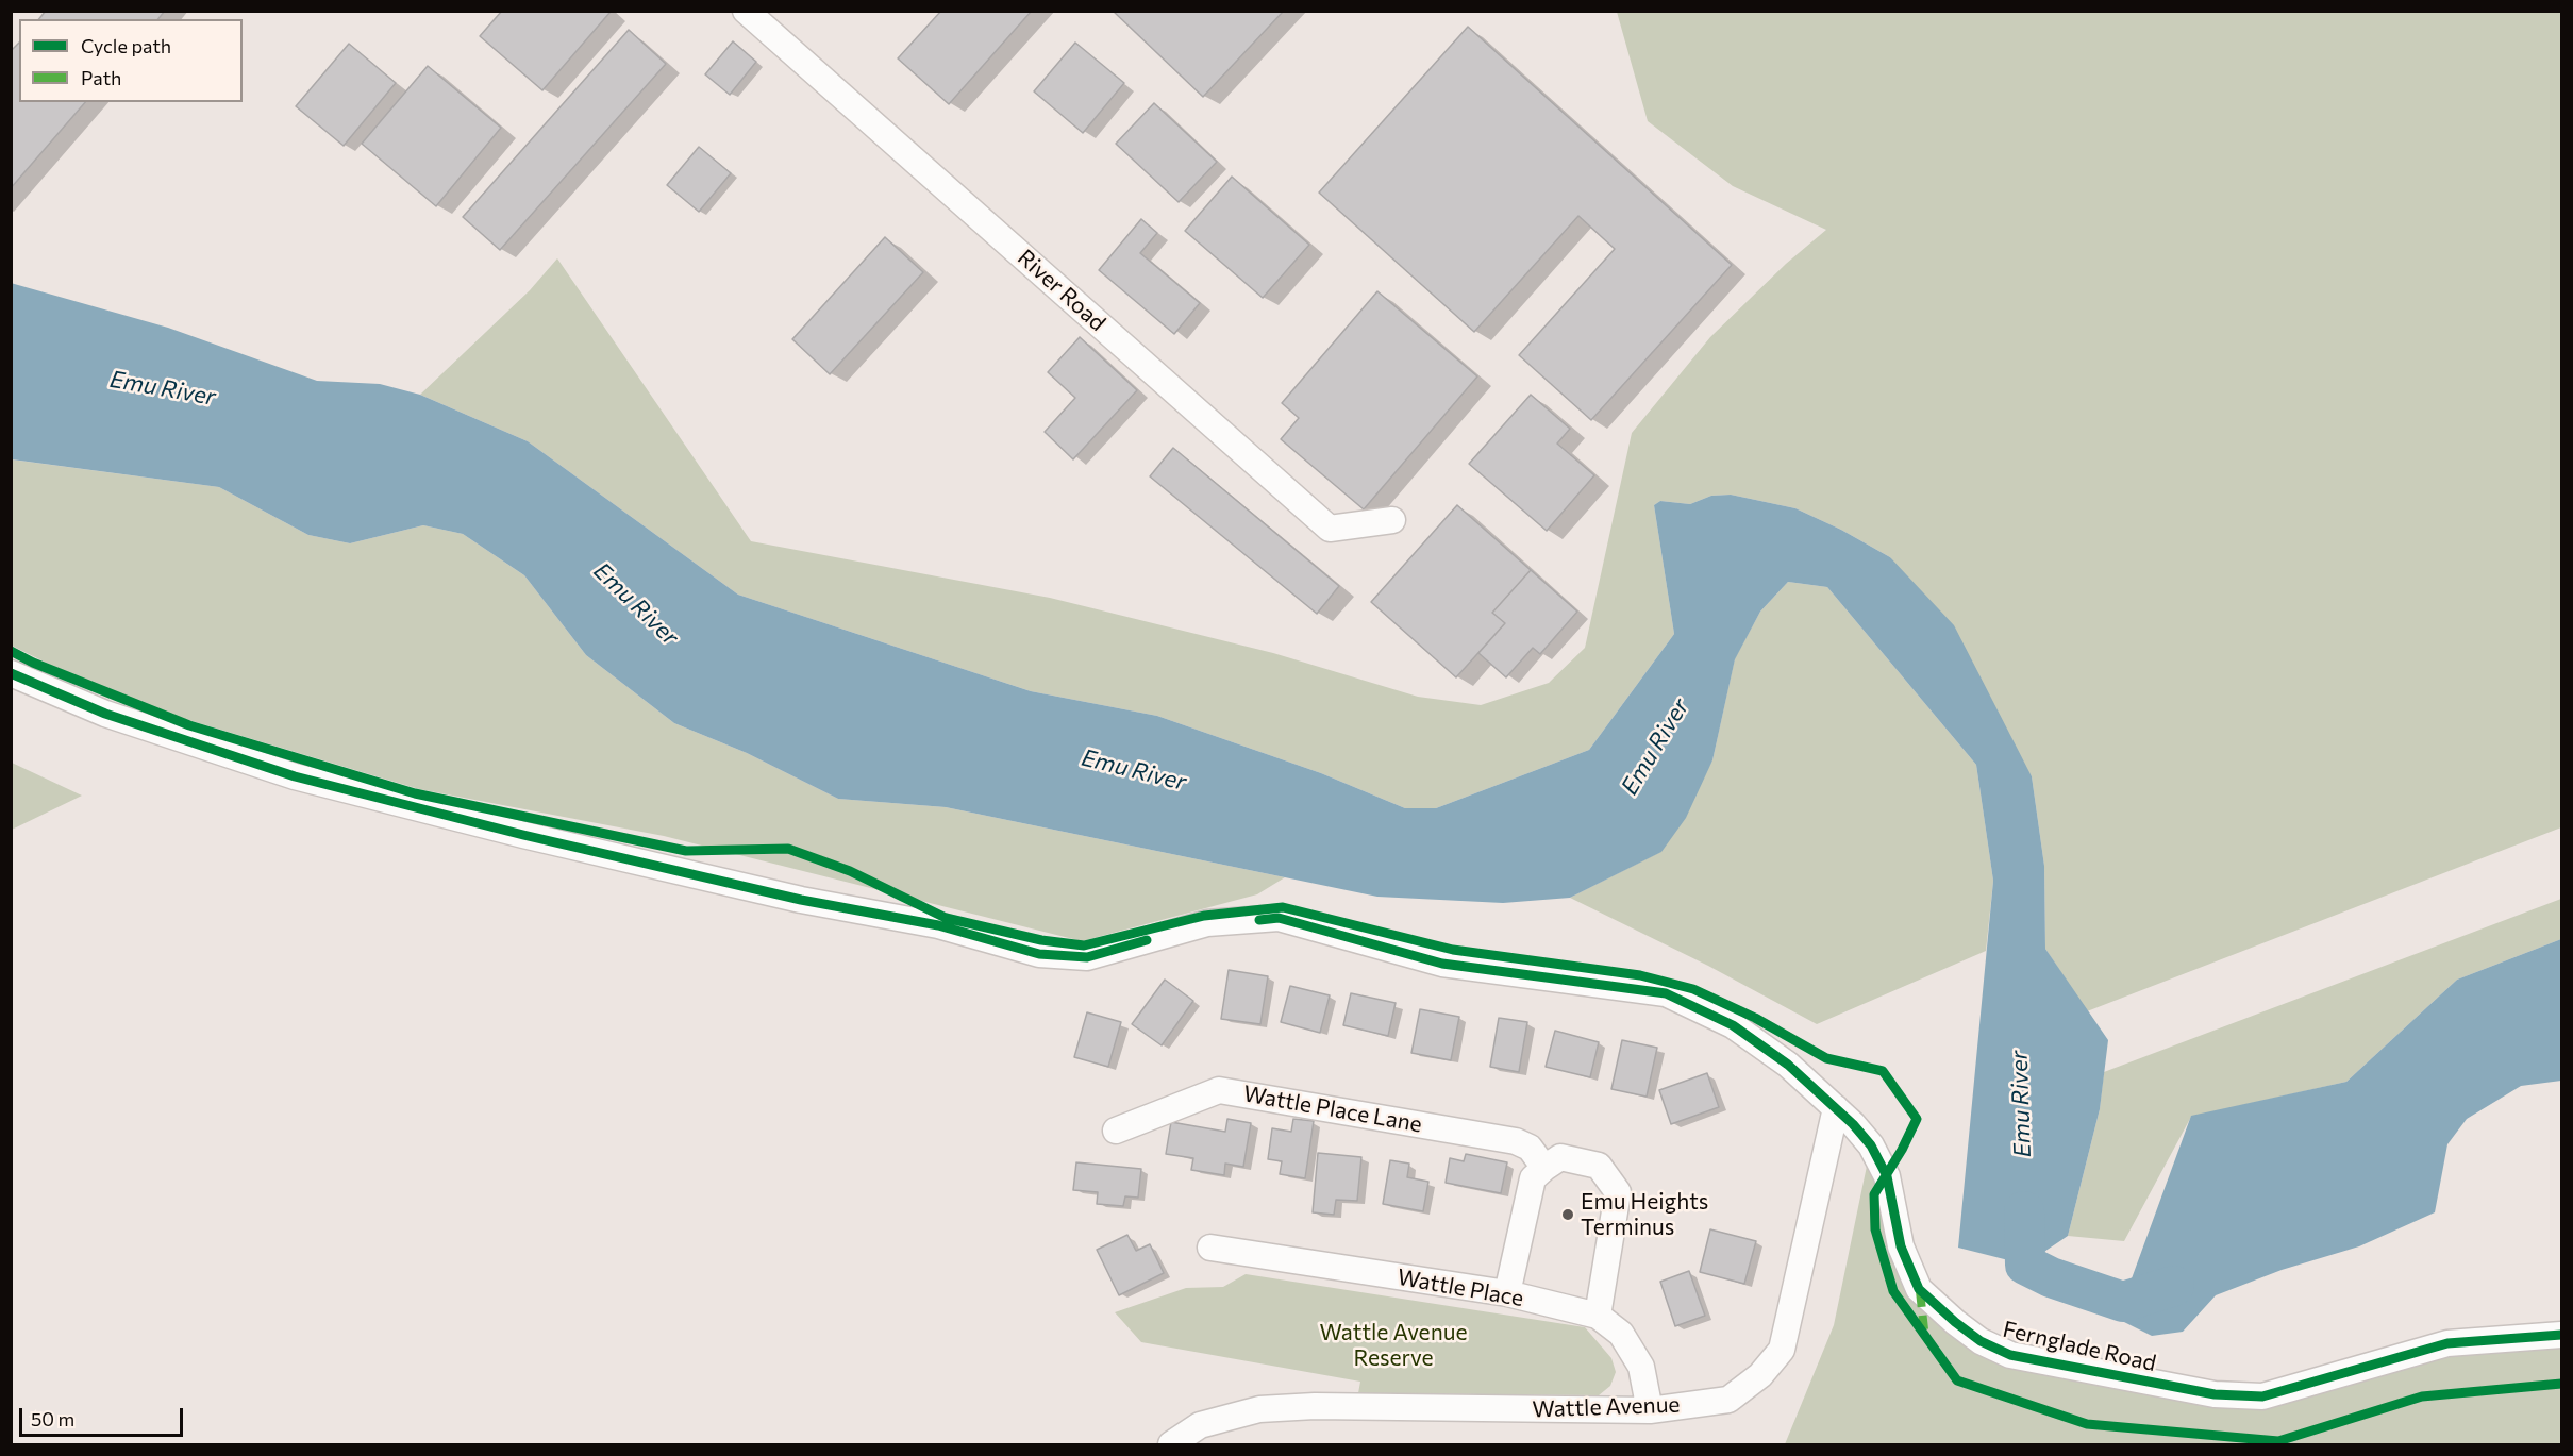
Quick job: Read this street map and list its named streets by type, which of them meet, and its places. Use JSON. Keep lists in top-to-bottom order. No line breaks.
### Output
{"streets":{"street":["River Road","Wattle Place Lane","Wattle Place","Fernglade Road","Wattle Avenue"]},"crossings":[["Wattle Place","Wattle Avenue"],["Fernglade Road","Wattle Avenue"]],"water":["Emu River"],"parks":["Wattle Avenue Reserve"],"places":["Emu Heights Terminus"],"legend":["Cycle path","Path"],"scale_bar":"50 m"}
